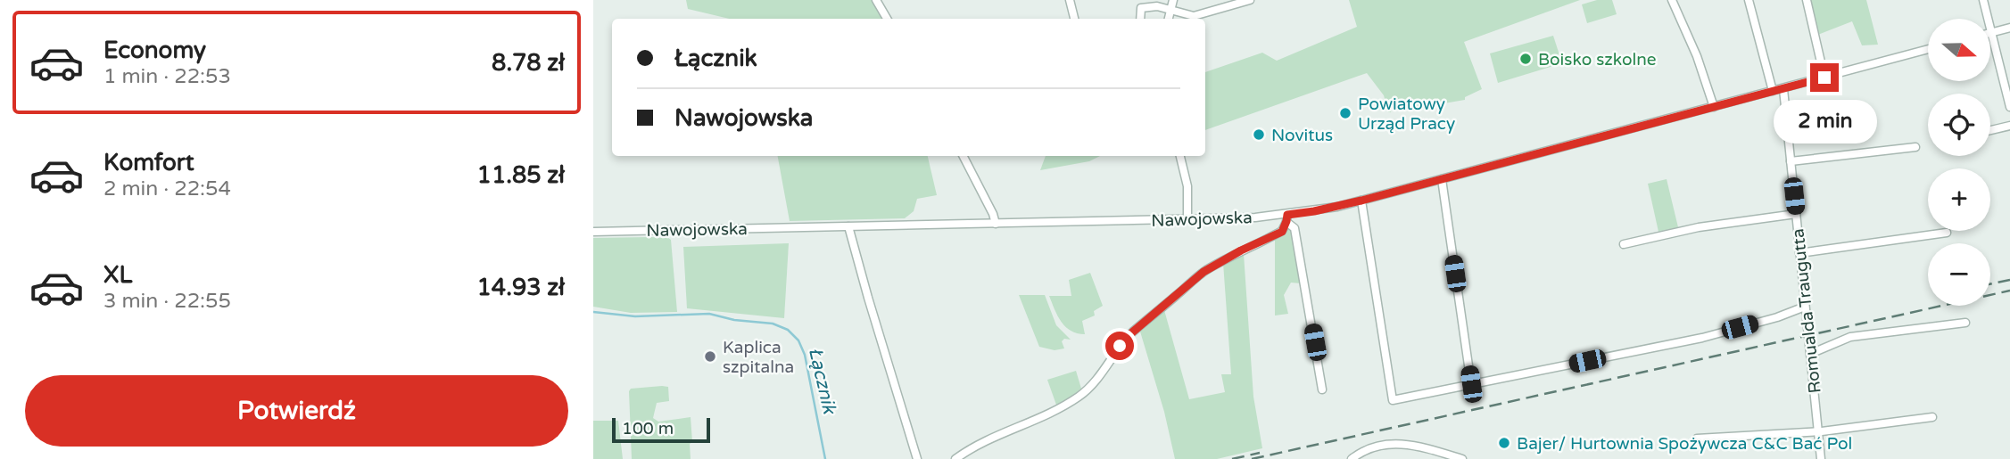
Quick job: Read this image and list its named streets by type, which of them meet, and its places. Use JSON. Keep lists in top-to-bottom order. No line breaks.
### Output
{"streets":{"street":["Nawojowska","Romualda Traugutta"]},"crossings":[["Nawojowska","Romualda Traugutta"]],"water":["Łącznik"],"places":["Boisko szkolne","Powiatowy Urząd Pracy","Novitus","Kaplica szpitalna","Bajer/ Hurtownia Spożywcza C&C Bać Pol"],"scale_bar":"100 m","north":"right","page":{"list":[{"name":"Economy","note":"1 min · 22:53","value":"8.78 zł"},{"name":"Komfort","note":"2 min · 22:54","value":"11.85 zł"},{"name":"XL","note":"3 min · 22:55","value":"14.93 zł"}],"map_buttons":["+","−"],"banner":["Łącznik","Nawojowska"],"bubble":"2 min","buttons":"Potwierdź","scale":"100 m"}}
